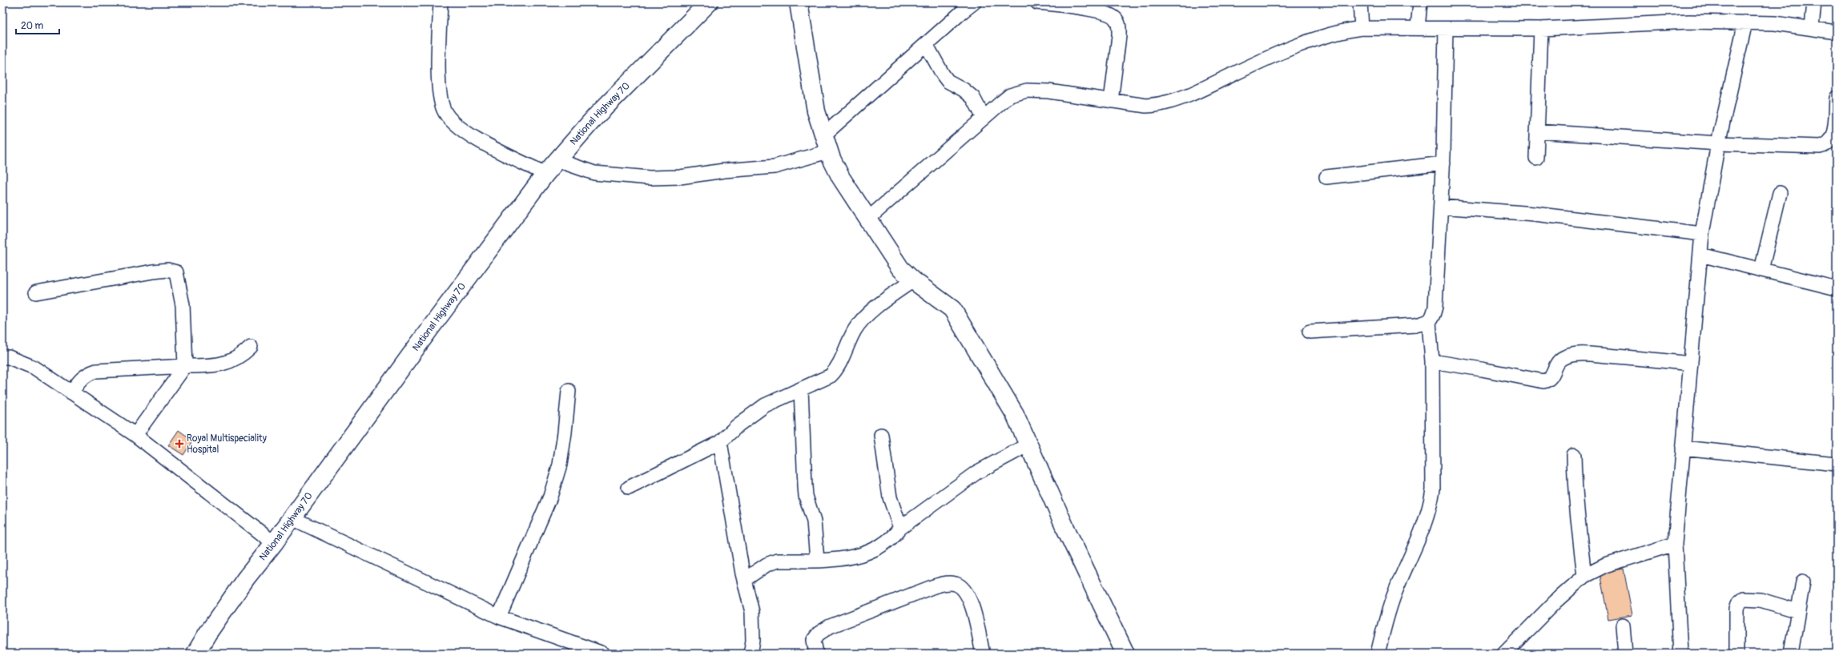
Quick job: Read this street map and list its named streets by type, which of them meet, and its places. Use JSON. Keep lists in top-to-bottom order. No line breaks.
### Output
{"streets":{"main road":["National Highway 70"]},"places":{"health":["Royal Multispeciality Hospital"]},"scale_bar":"20 m"}
